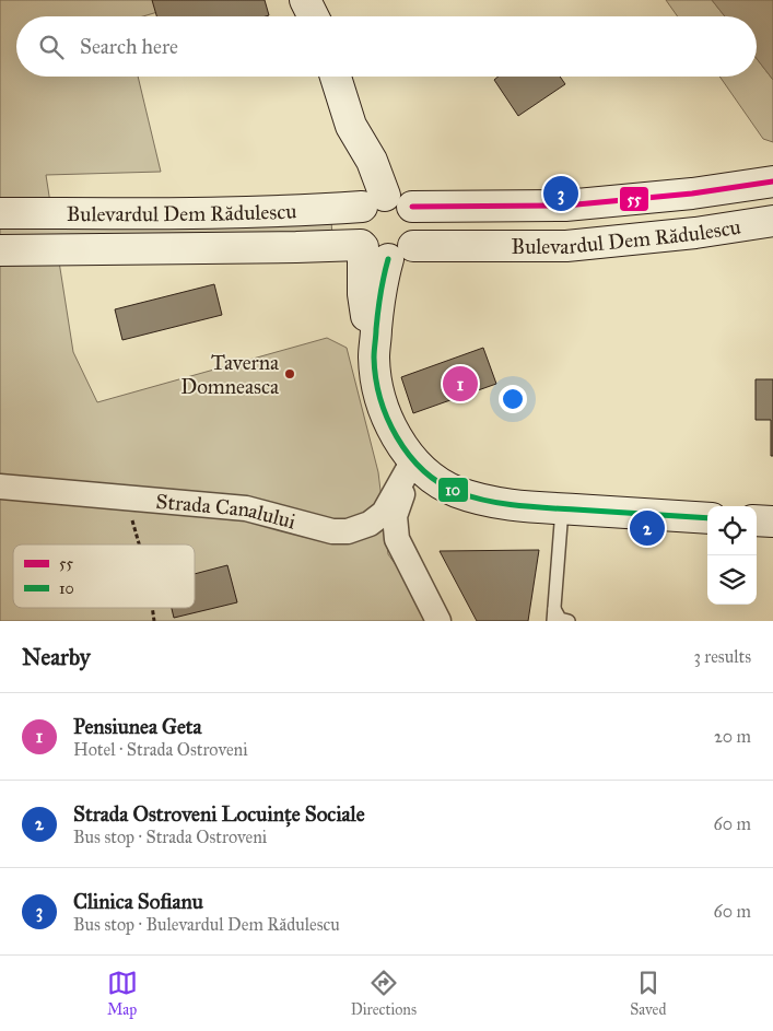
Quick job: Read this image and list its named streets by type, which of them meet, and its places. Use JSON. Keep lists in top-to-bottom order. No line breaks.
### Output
{"streets":{"main road":["Bulevardul Dem Rădulescu"],"street":["Strada Canalului"]},"places":["Taverna Domneasca"],"lines":["transit line 55","transit line 10"],"legend":["55","10"],"page":{"search":"Search here","pins":["3","1","2"],"heading":["Nearby","3 results"],"list":[{"mark":"1","name":"Pensiunea Geta","note":"Hotel · Strada Ostroveni","value":"20 m"},{"mark":"2","name":"Strada Ostroveni Locuințe Sociale","note":"Bus stop · Strada Ostroveni","value":"60 m"},{"mark":"3","name":"Clinica Sofianu","note":"Bus stop · Bulevardul Dem Rădulescu","value":"60 m"}],"nav":["Map","Directions","Saved"]}}
